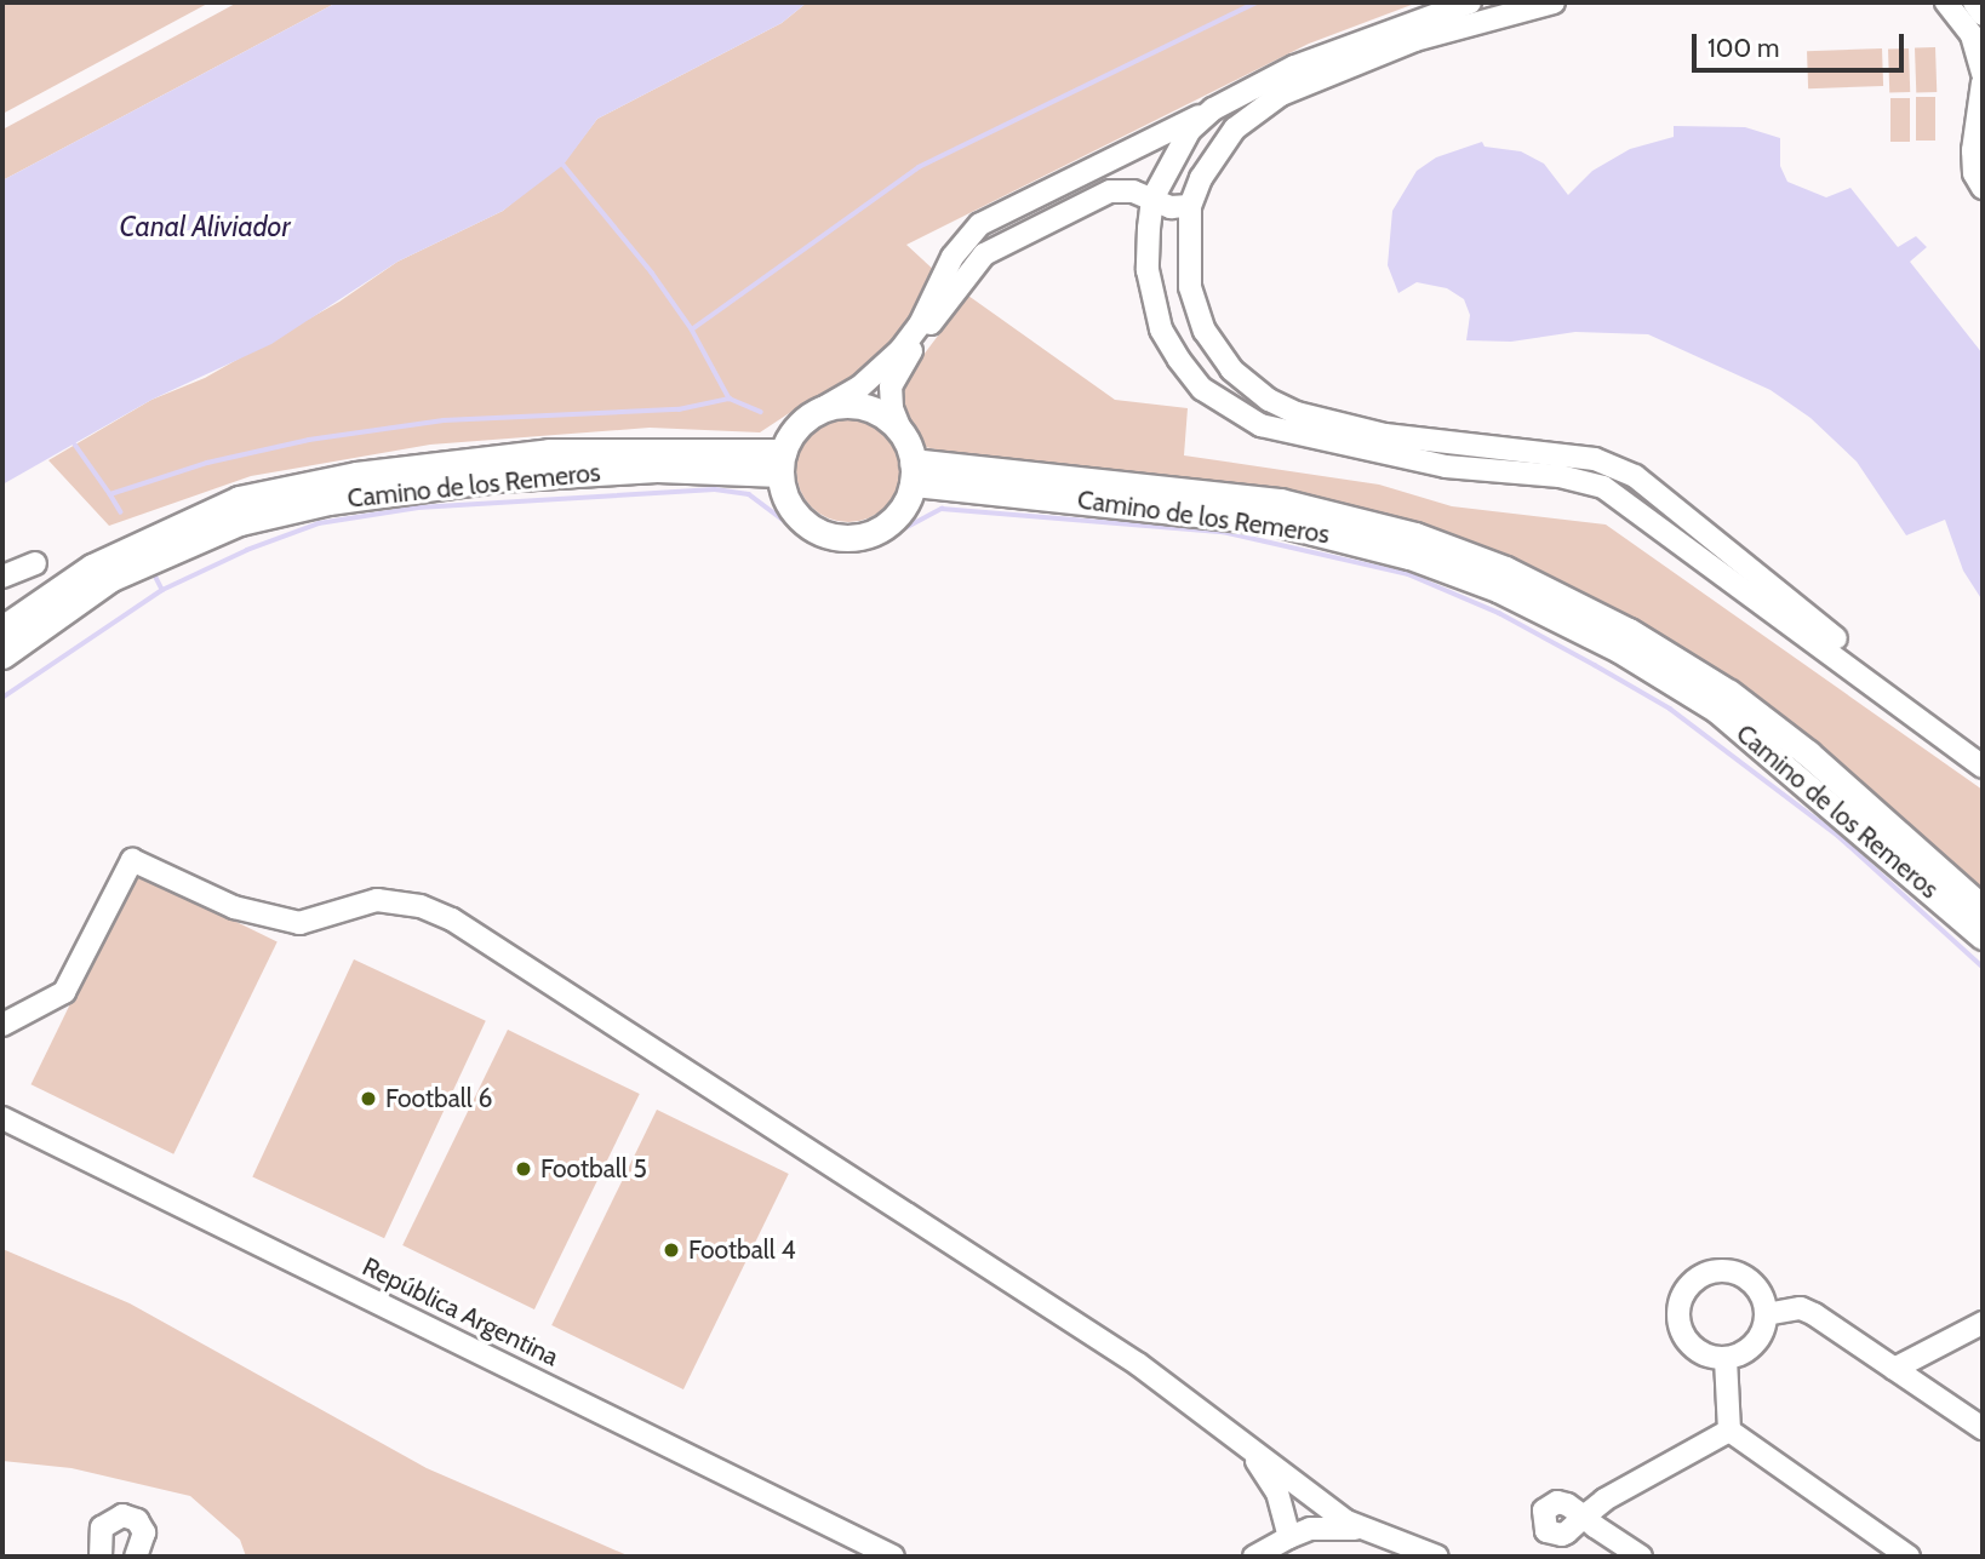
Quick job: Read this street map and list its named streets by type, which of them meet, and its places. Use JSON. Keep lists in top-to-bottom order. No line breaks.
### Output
{"streets":{"main road":["Camino de los Remeros"],"street":["República Argentina"]},"water":["Canal Aliviador"],"places":["Football 6","Football 5","Football 4"],"scale_bar":"100 m"}
